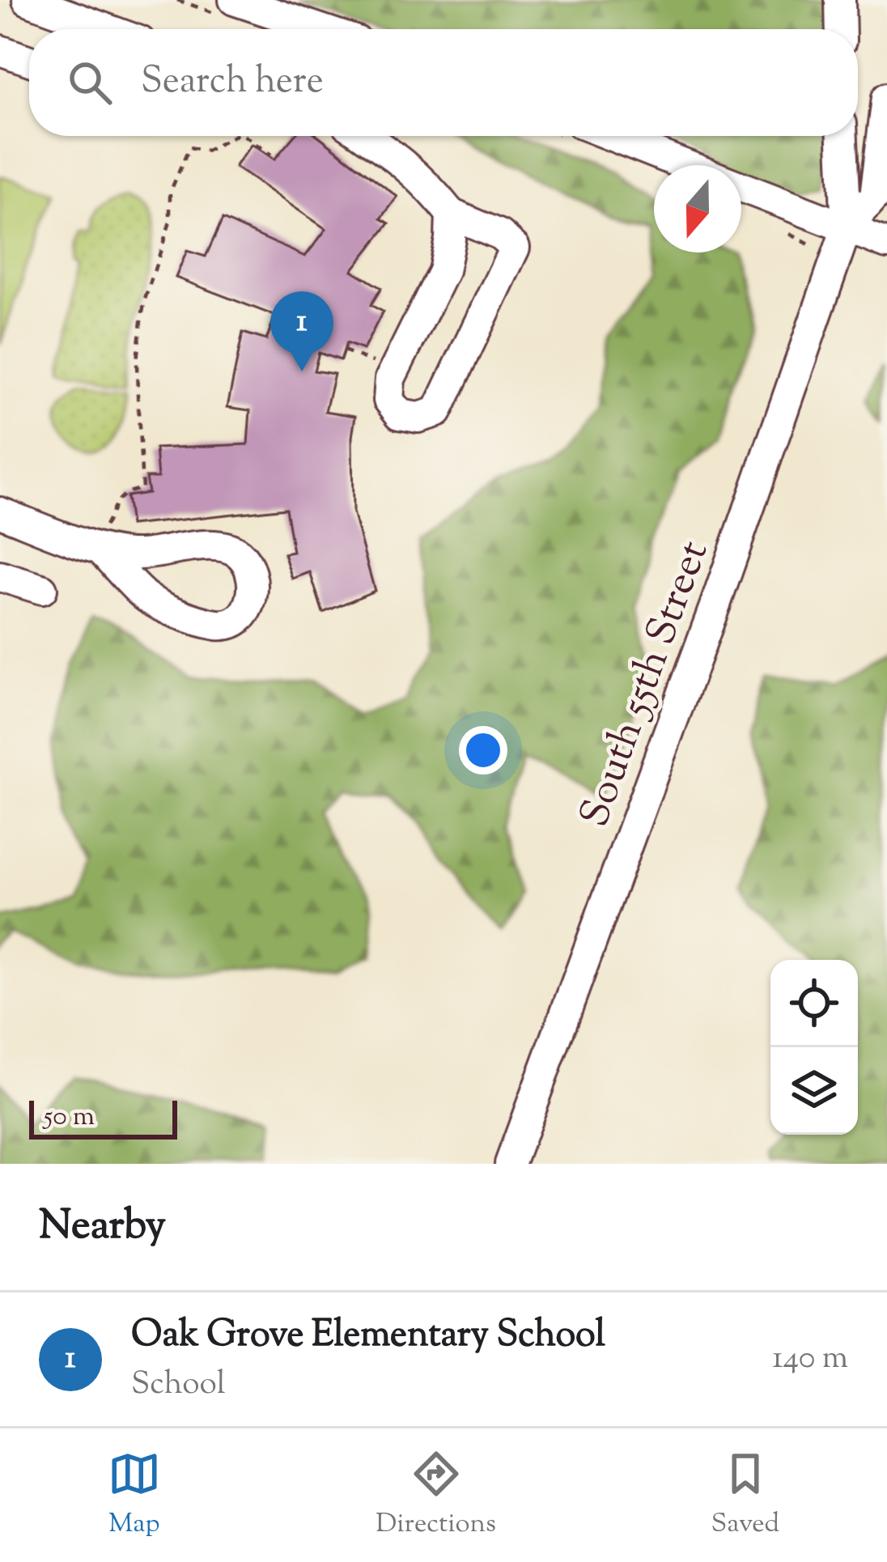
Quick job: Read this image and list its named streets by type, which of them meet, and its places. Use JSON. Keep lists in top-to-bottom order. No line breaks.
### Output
{"streets":{"street":["South 55th Street"]},"scale_bar":"50 m","north":"bottom","page":{"search":"Search here","pins":"1","scale":"50 m","heading":"Nearby","list":[{"mark":"1","name":"Oak Grove Elementary School","note":"School","value":"140 m"}],"nav":["Map","Directions","Saved"]}}
